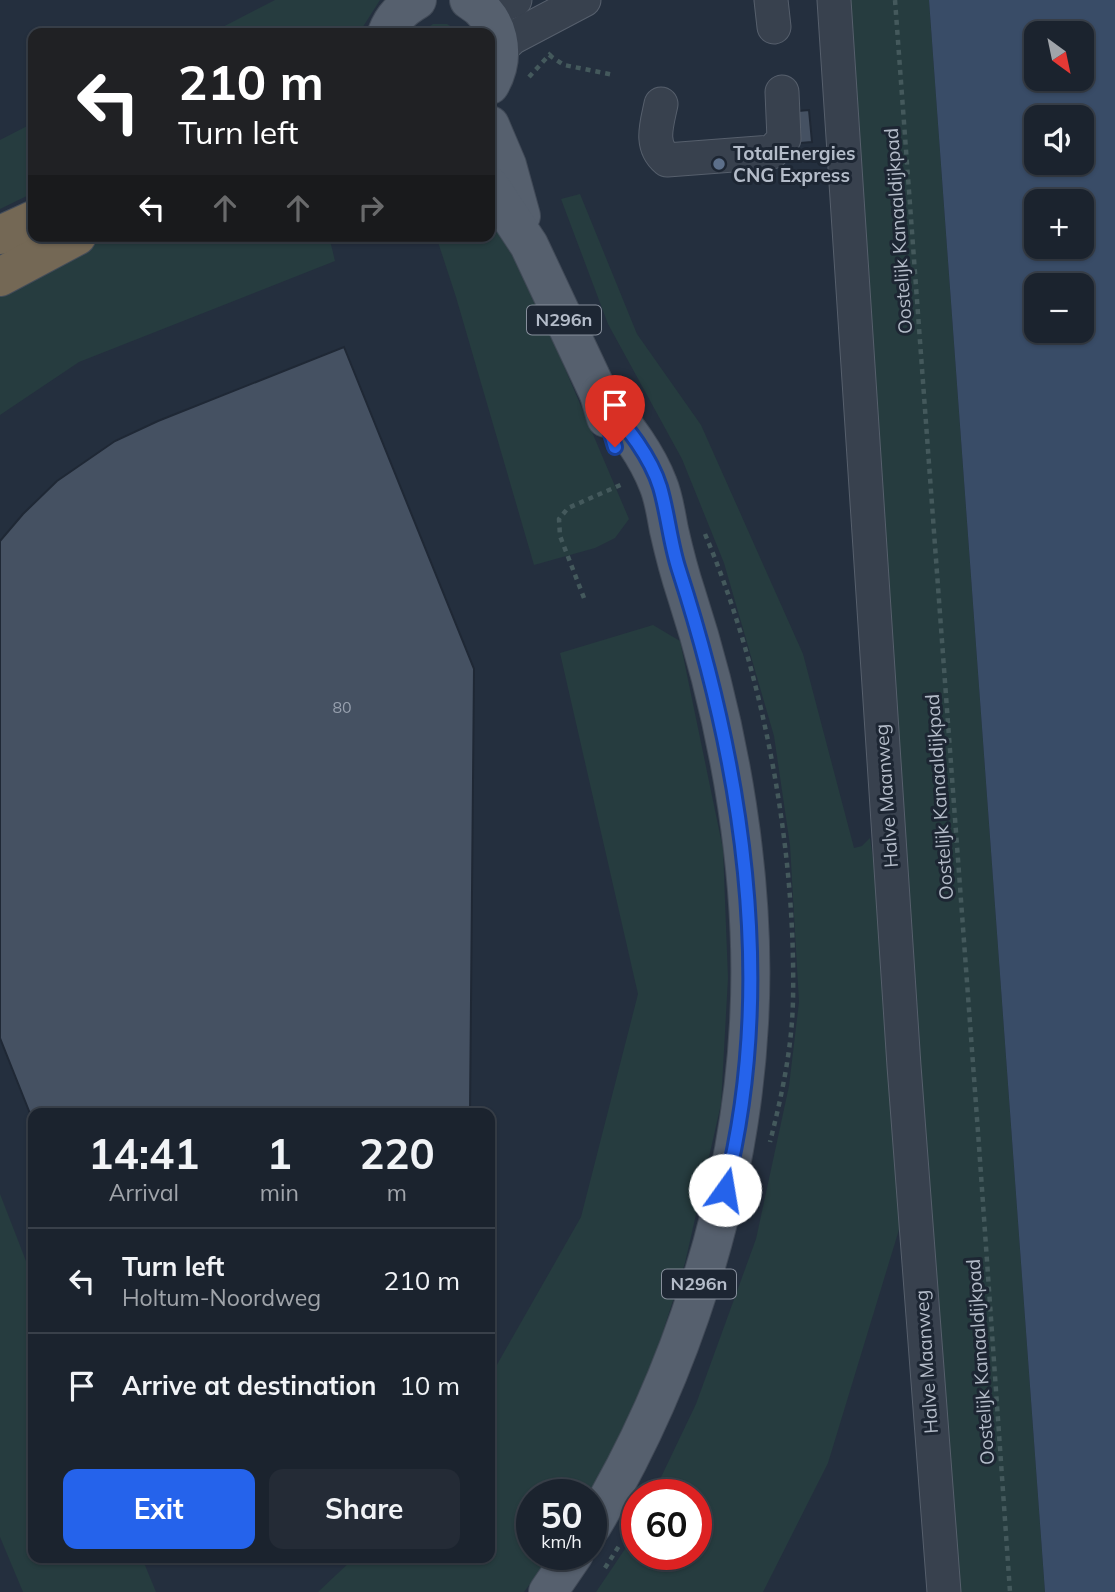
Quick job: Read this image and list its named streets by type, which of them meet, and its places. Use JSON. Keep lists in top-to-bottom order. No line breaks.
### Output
{"streets":{"main road":["N296n"],"street":["Halve Maanweg"],"path":["Oostelijk Kanaaldijkpad"]},"places":["TotalEnergies CNG Express"],"house_numbers":["80"],"north":"bottom right","page":{"map_buttons":["+","−"],"turn":["210 m","Turn left"],"eta":["14:41","Arrival","1","min","220","m"],"list":[{"name":"Turn left","note":"Holtum-Noordweg","value":"210 m"},{"name":"Arrive at destination","value":"10 m"}],"buttons":["Exit","Share"],"speed":"50 km/h","limit":"60"}}
